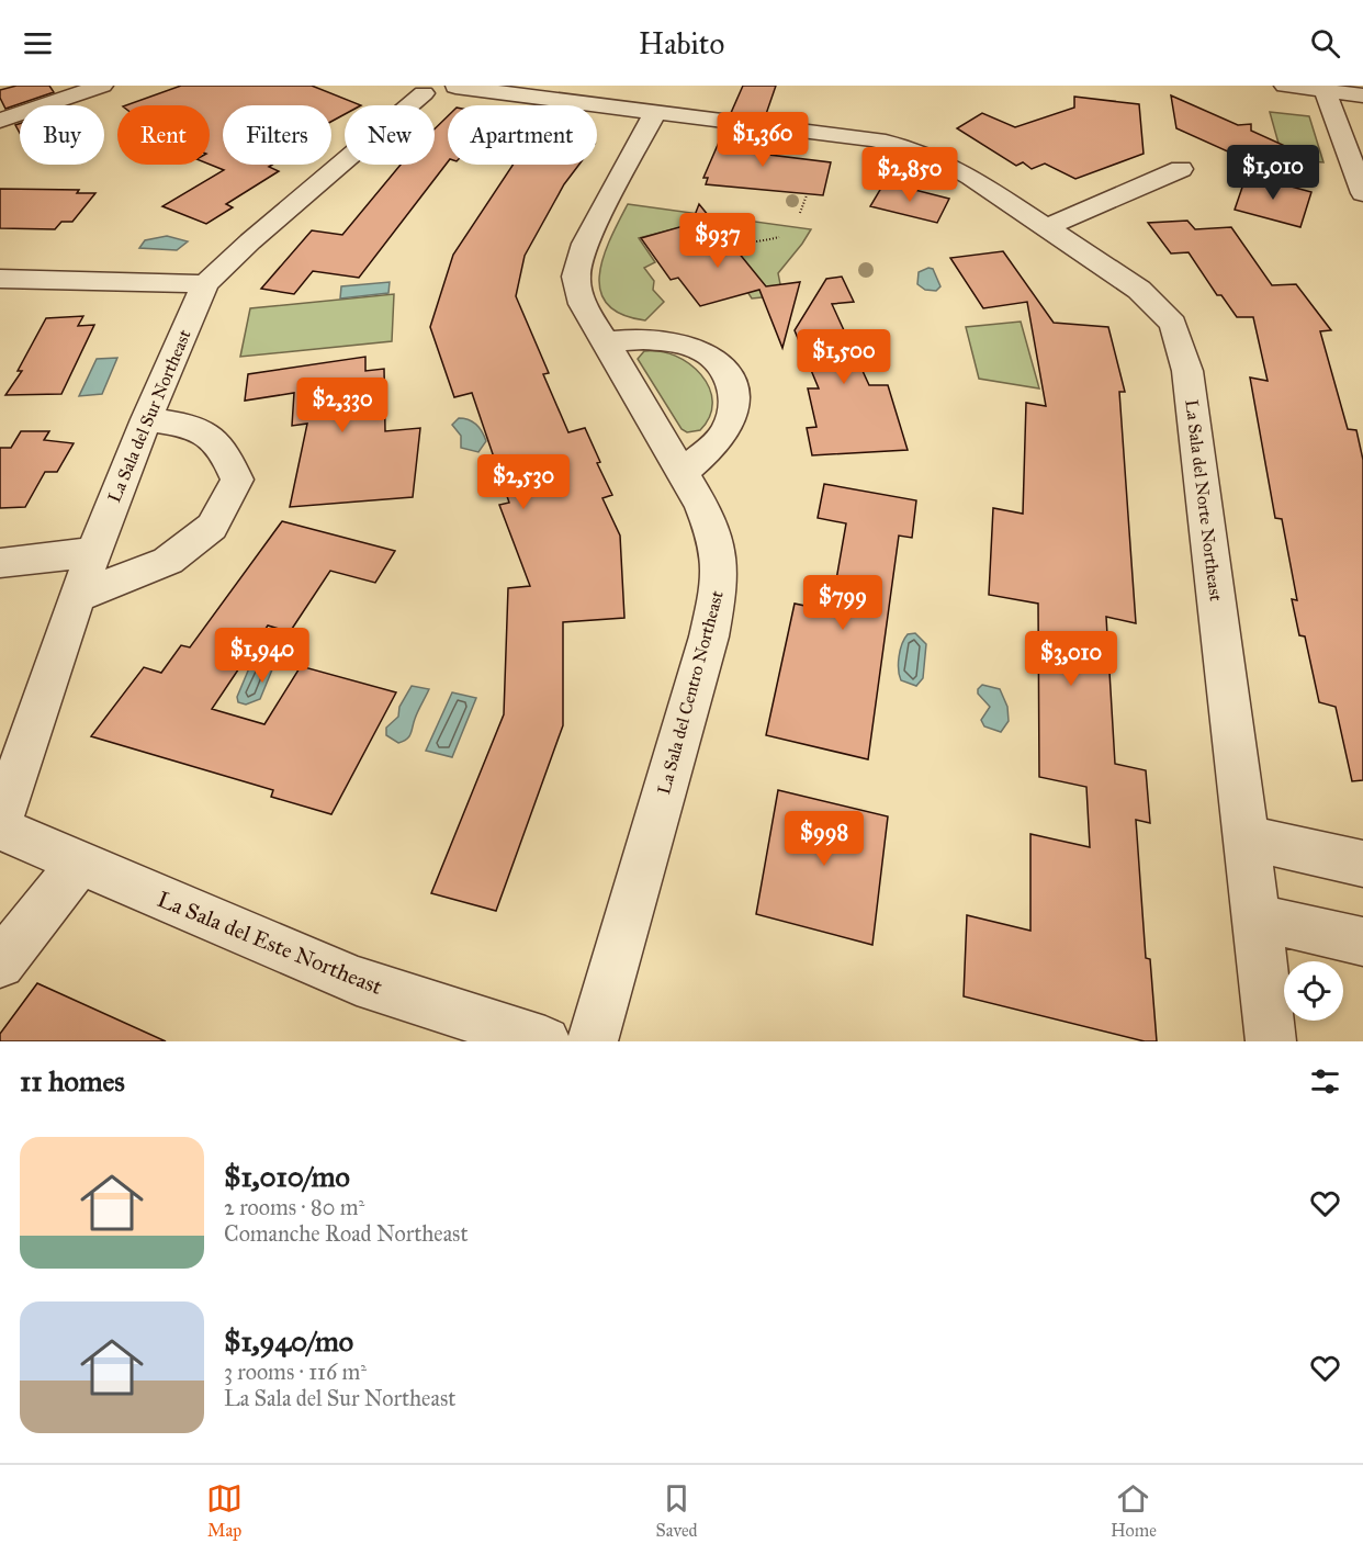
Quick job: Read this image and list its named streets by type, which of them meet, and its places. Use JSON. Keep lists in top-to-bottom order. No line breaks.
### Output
{"streets":{"street":["La Sala del Sur Northeast","La Sala del Norte Northeast","La Sala del Centro Northeast","La Sala del Este Northeast"]},"crossings":[["La Sala del Sur Northeast","La Sala del Norte Northeast"],["La Sala del Norte Northeast","La Sala del Centro Northeast"]],"page":{"header":"Habito","chip":["Buy","Rent","Filters","New","Apartment"],"price":["$1,360","$1,010","$2,850","$937","$1,500","$2,330","$2,530","$799","$1,940","$3,010","$998"],"heading":"11 homes","list":[{"name":"$1,010/mo","note":"2 rooms · 80 m² · Comanche Road Northeast"},{"name":"$1,940/mo","note":"3 rooms · 116 m² · La Sala del Sur Northeast"}],"tabs":["Map","Saved","Home"]}}
